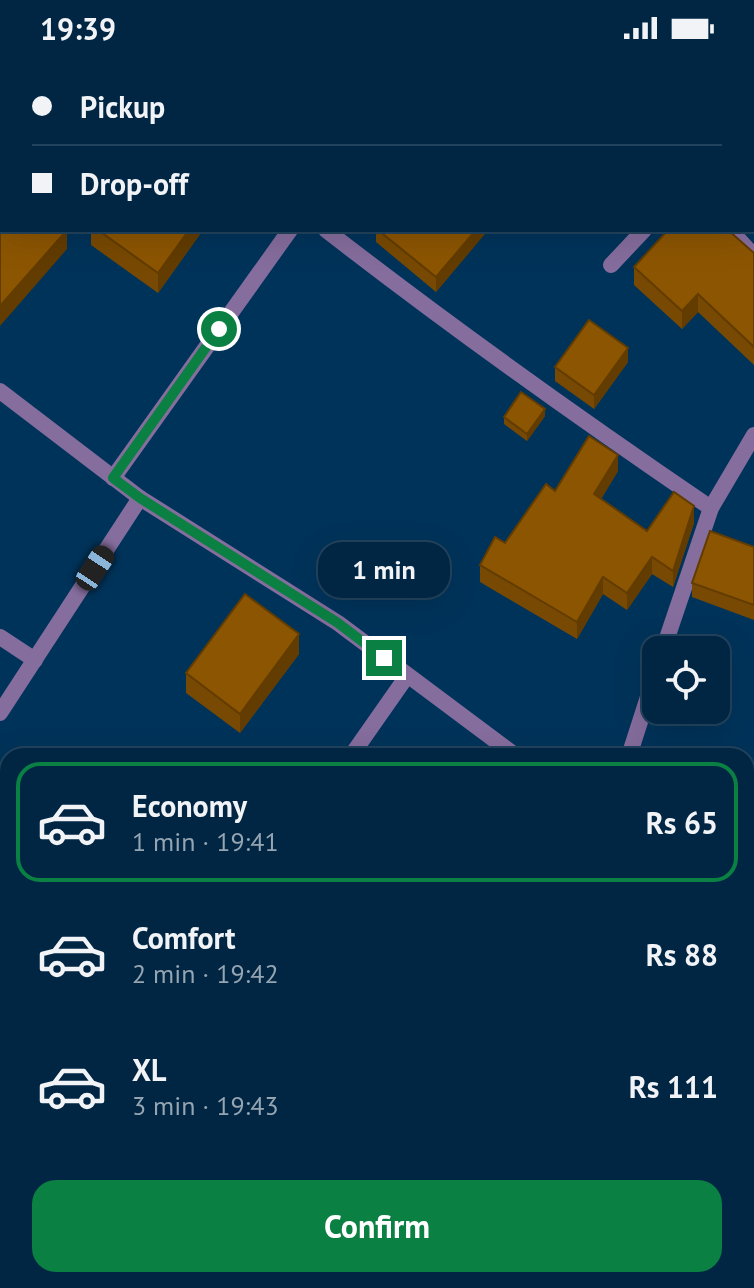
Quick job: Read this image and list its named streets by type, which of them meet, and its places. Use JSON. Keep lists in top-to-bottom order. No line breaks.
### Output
{"page":{"status":"19:39","banner":["Pickup","Drop-off"],"bubble":"1 min","list":[{"name":"Economy","note":"1 min · 19:41","value":"Rs 65"},{"name":"Comfort","note":"2 min · 19:42","value":"Rs 88"},{"name":"XL","note":"3 min · 19:43","value":"Rs 111"}],"buttons":"Confirm"}}
